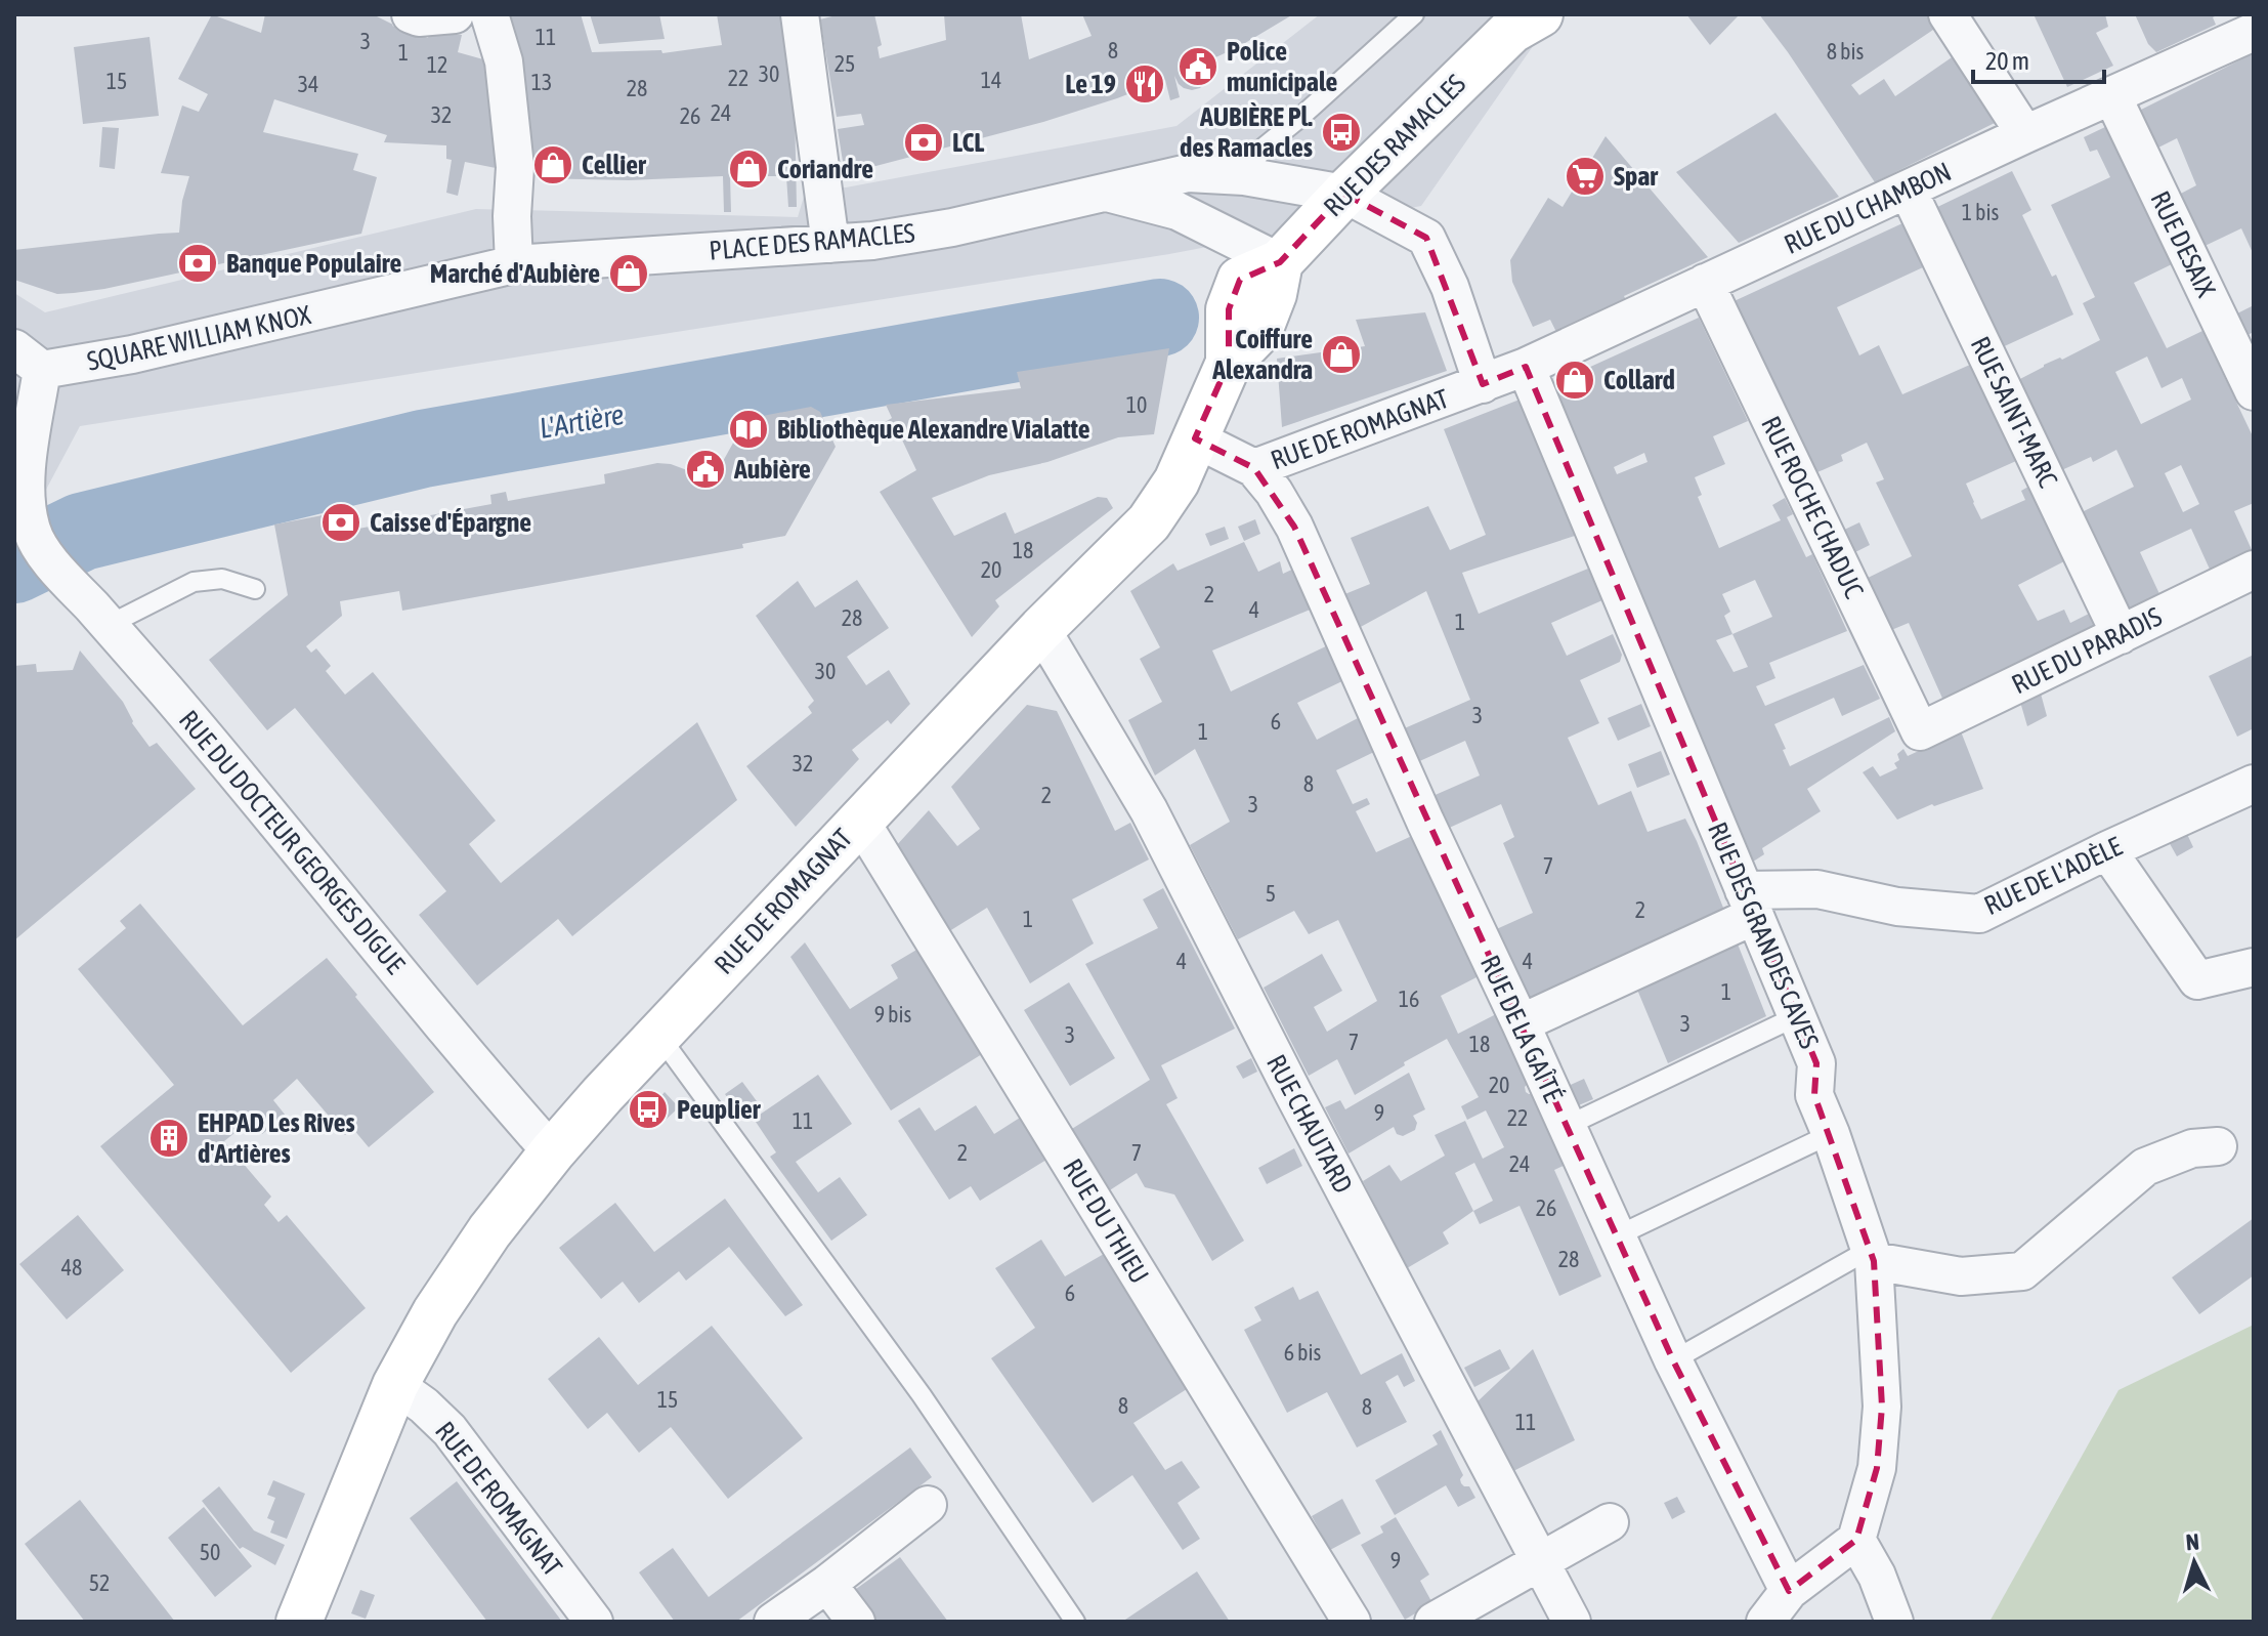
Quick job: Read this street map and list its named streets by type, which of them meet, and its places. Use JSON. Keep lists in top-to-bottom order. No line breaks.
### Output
{"streets":{"main road":["RUE DES RAMACLES","RUE DE ROMAGNAT"],"street":["RUE DU CHAMBON","PLACE DES RAMACLES","RUE DESAIX","SQUARE WILLIAM KNOX","RUE SAINT-MARC","RUE ROCHE CHADUC","RUE DU PARADIS","RUE DU DOCTEUR GEORGES DIGUE","RUE DE L'ADÈLE","RUE DES GRANDES CAVES","RUE DE LA GAÎTÉ","RUE CHAUTARD","RUE DU THIEU"]},"crossings":[["RUE DES RAMACLES","PLACE DES RAMACLES"],["RUE DES RAMACLES","RUE DE ROMAGNAT"],["RUE DU CHAMBON","RUE DESAIX"],["RUE DU CHAMBON","RUE SAINT-MARC"],["RUE DU CHAMBON","RUE DE ROMAGNAT"],["RUE DU CHAMBON","RUE ROCHE CHADUC"],["RUE DU CHAMBON","RUE DES GRANDES CAVES"],["PLACE DES RAMACLES","SQUARE WILLIAM KNOX"],["PLACE DES RAMACLES","RUE DE ROMAGNAT"],["SQUARE WILLIAM KNOX","RUE DU DOCTEUR GEORGES DIGUE"],["RUE SAINT-MARC","RUE DU PARADIS"],["RUE DE ROMAGNAT","RUE DU DOCTEUR GEORGES DIGUE"],["RUE DE ROMAGNAT","RUE DE LA GAÎTÉ"],["RUE DE ROMAGNAT","RUE CHAUTARD"],["RUE DE ROMAGNAT","RUE DU THIEU"],["RUE ROCHE CHADUC","RUE DU PARADIS"],["RUE DE L'ADÈLE","RUE DES GRANDES CAVES"]],"water":["L'Artière"],"places":{"public building":["Police municipale","Aubière"],"restaurant":["Le 19"],"bus stop":["AUBIÈRE Pl. des Ramacles","Peuplier"],"bank":["LCL","Banque Populaire","Caisse d'Épargne"],"shop":["Cellier","Coriandre","Marché d'Aubière","Coiffure Alexandra","Collard"],"supermarket":["Spar"],"library":["Bibliothèque Alexandre Vialatte"],"building":["EHPAD Les Rives d'Artières"]},"house_numbers":["11","3","8","8 bis","1","25","12","30","22","14","15","13","34","28","24","32","26","1 bis","10","18","20","2","4","28","1","30","3","6","1","32","8","2","3","7","5","2","1","4","4","1","16","9 bis","3","3","7","18","20","9","22","11","2","7","24","26","28","48","6","6 bis","15","8","8","11","50","9","52"],"scale_bar":"20 m","north":"top"}
